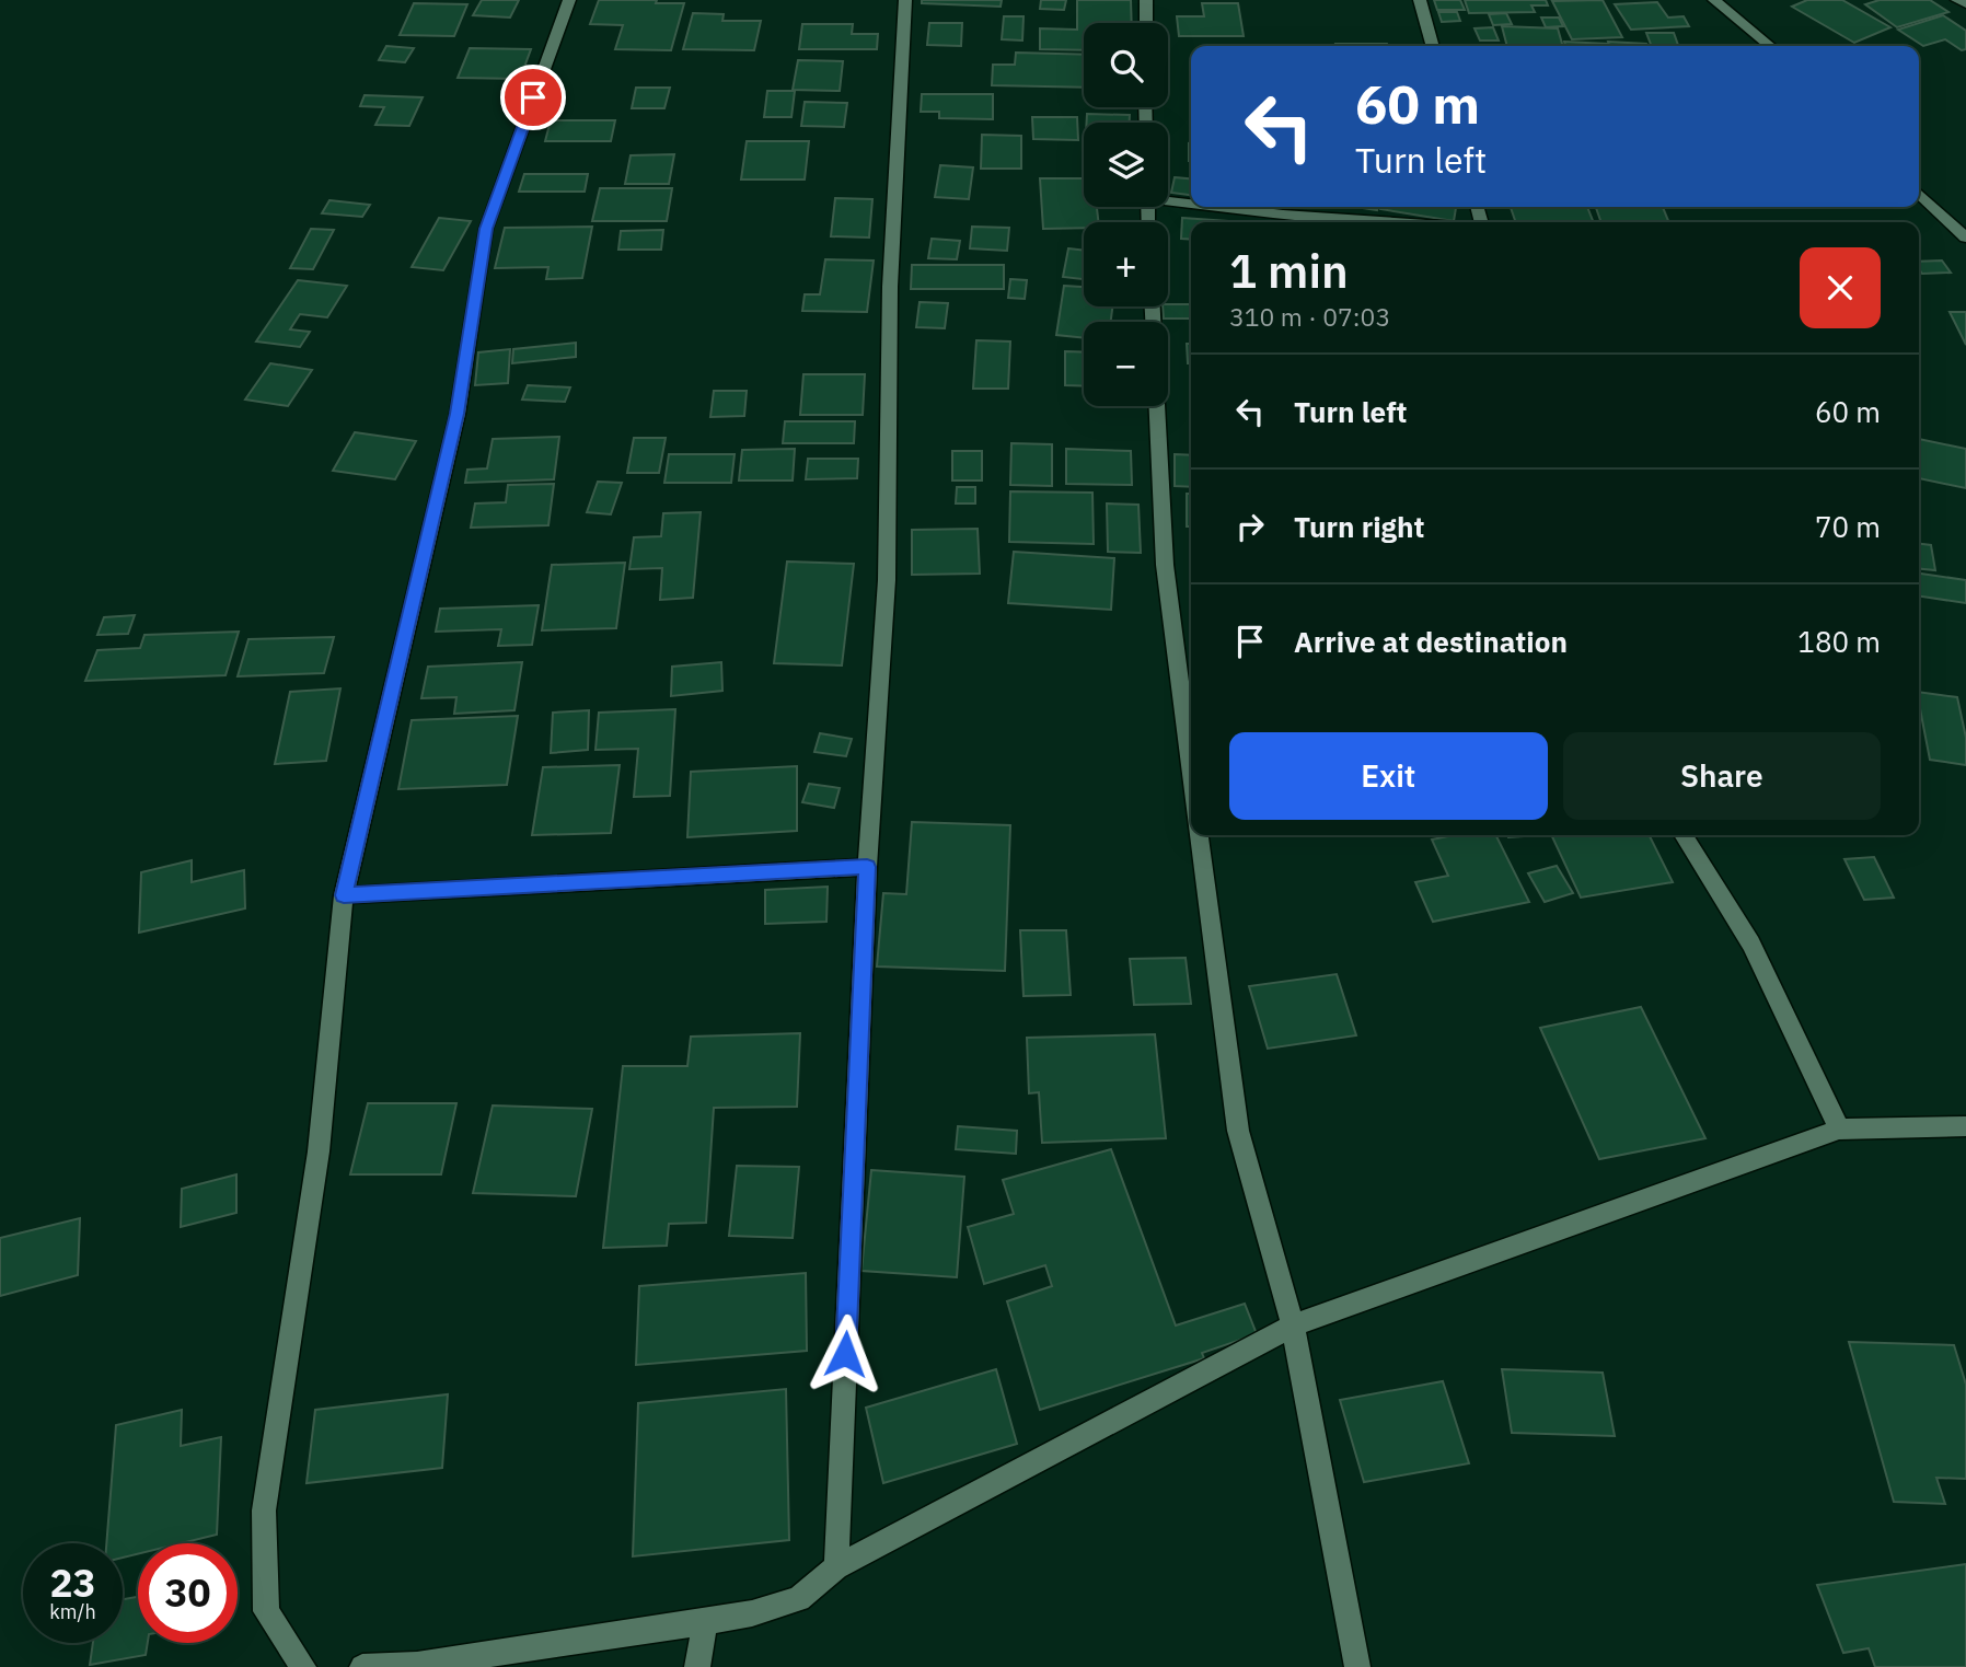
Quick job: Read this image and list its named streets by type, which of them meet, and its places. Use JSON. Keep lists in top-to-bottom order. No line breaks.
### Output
{"page":{"map_buttons":["+","−"],"turn":["60 m","Turn left"],"heading":["1 min","310 m · 07:03"],"list":[{"name":"Turn left","value":"60 m"},{"name":"Turn right","value":"70 m"},{"name":"Arrive at destination","value":"180 m"}],"buttons":["Exit","Share"],"speed":"23 km/h","limit":"30"}}
